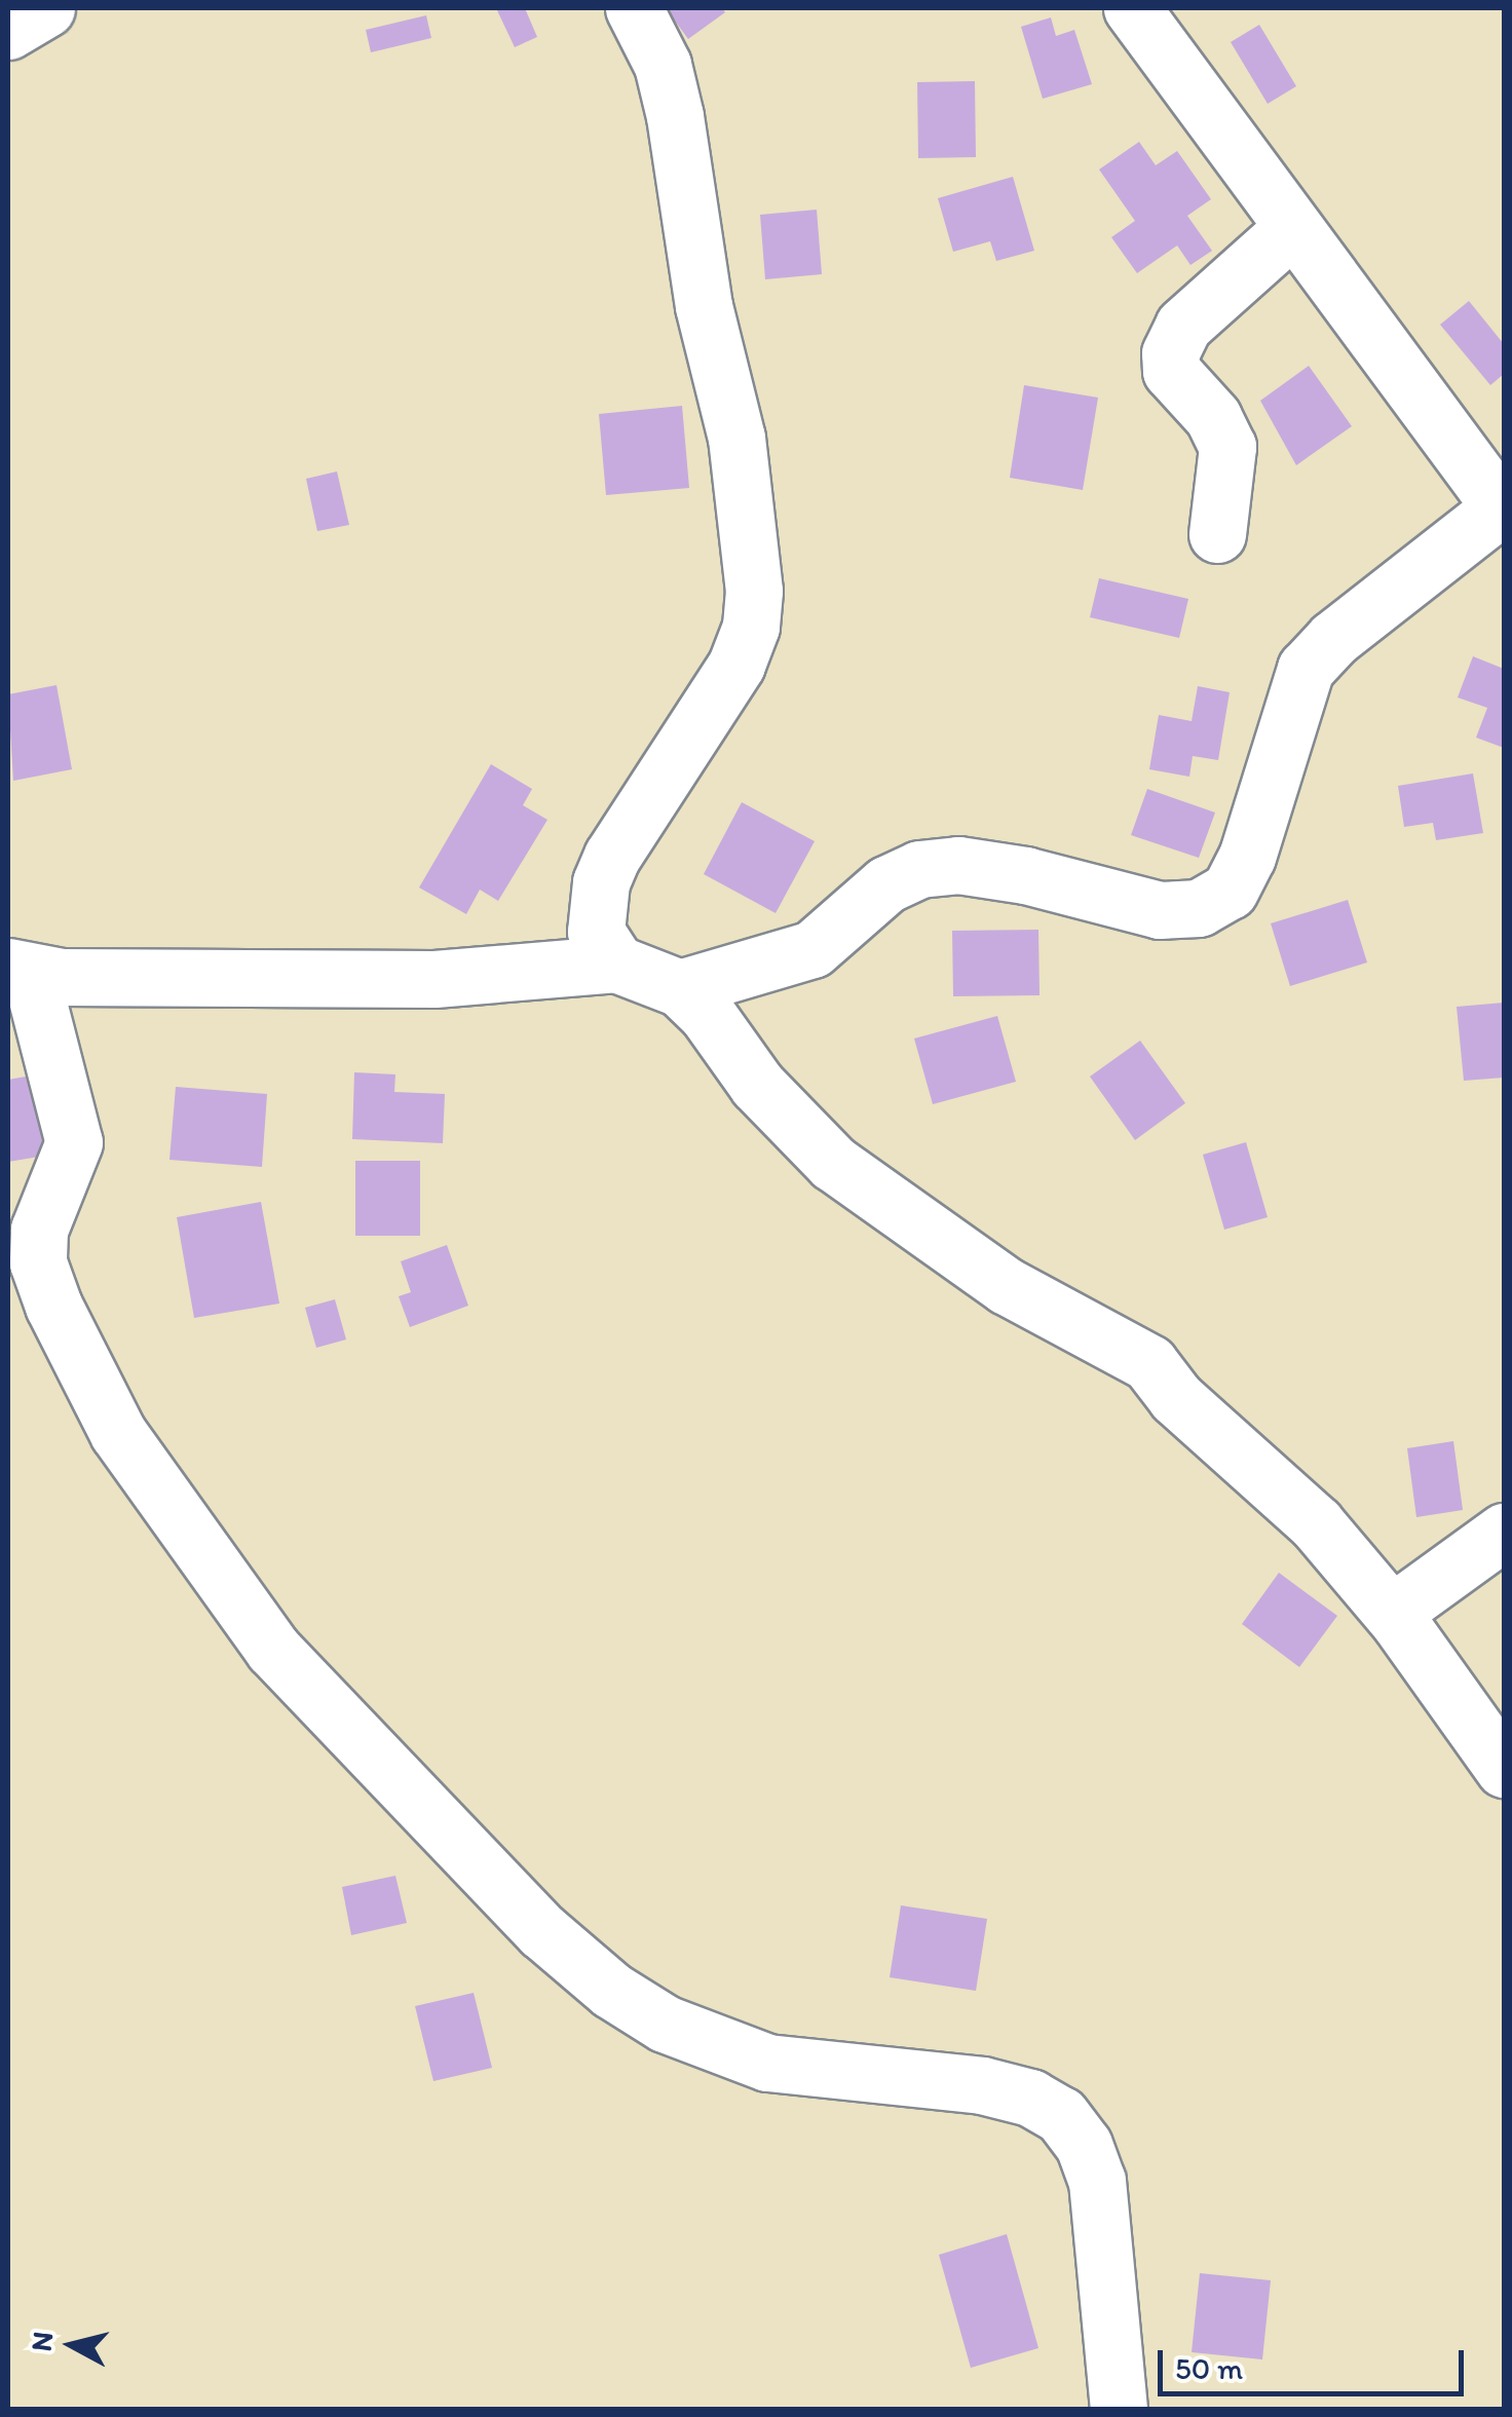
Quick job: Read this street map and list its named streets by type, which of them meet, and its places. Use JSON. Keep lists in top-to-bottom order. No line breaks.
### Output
{"scale_bar":"50 m","north":"left"}
